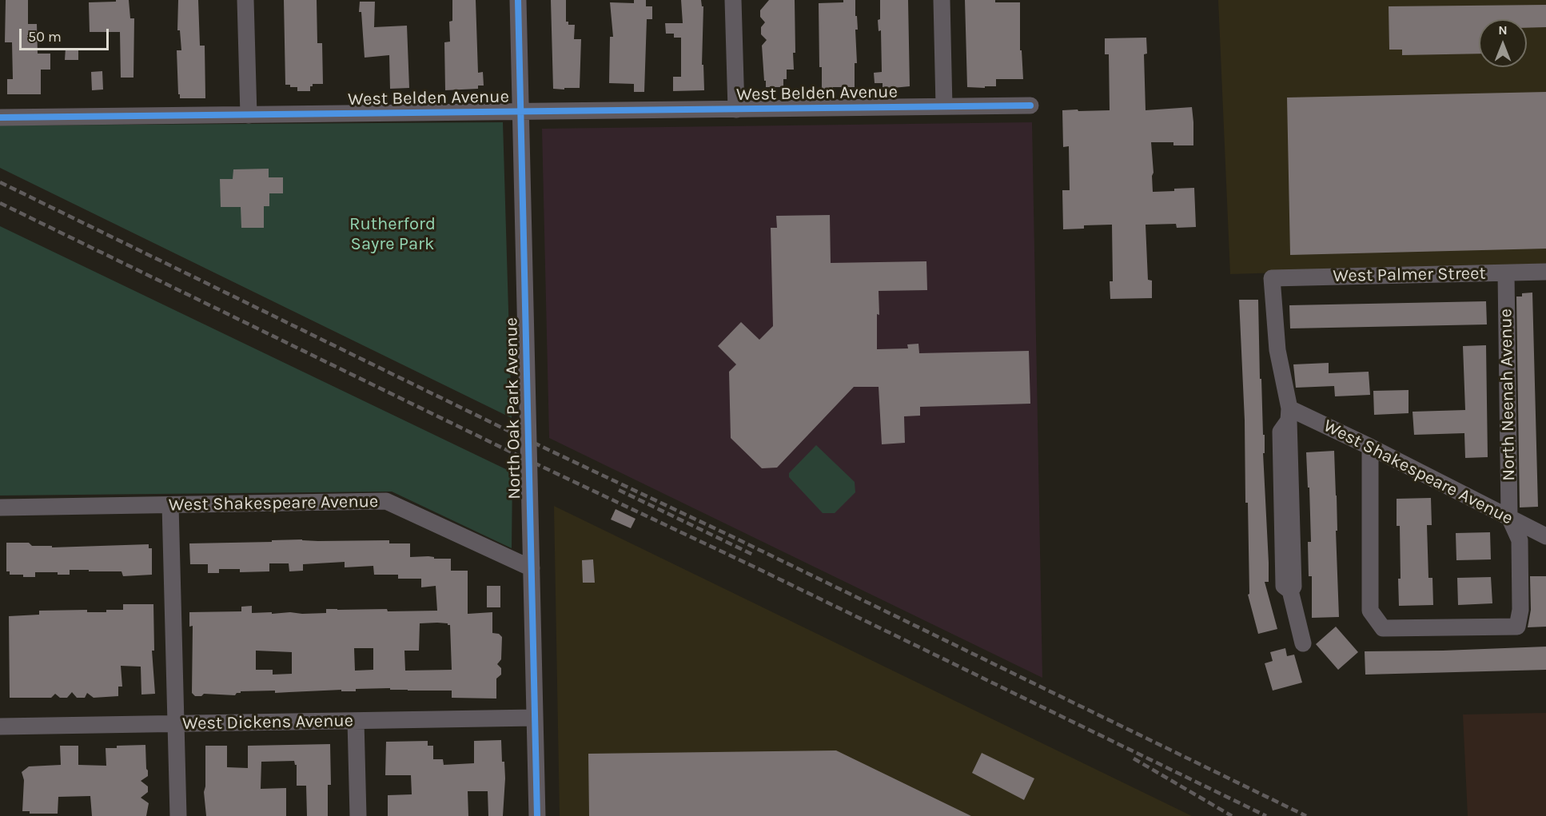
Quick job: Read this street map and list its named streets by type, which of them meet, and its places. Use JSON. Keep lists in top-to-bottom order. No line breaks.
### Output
{"streets":{"street":["West Belden Avenue","West Palmer Street","North Neenah Avenue","North Oak Park Avenue","West Shakespeare Avenue","West Dickens Avenue"]},"crossings":[["West Belden Avenue","North Oak Park Avenue"],["West Palmer Street","North Neenah Avenue"],["West Palmer Street","West Shakespeare Avenue"],["North Neenah Avenue","West Shakespeare Avenue"],["North Oak Park Avenue","West Shakespeare Avenue"],["North Oak Park Avenue","West Dickens Avenue"]],"parks":["Rutherford Sayre Park"],"scale_bar":"50 m","north":"top"}
